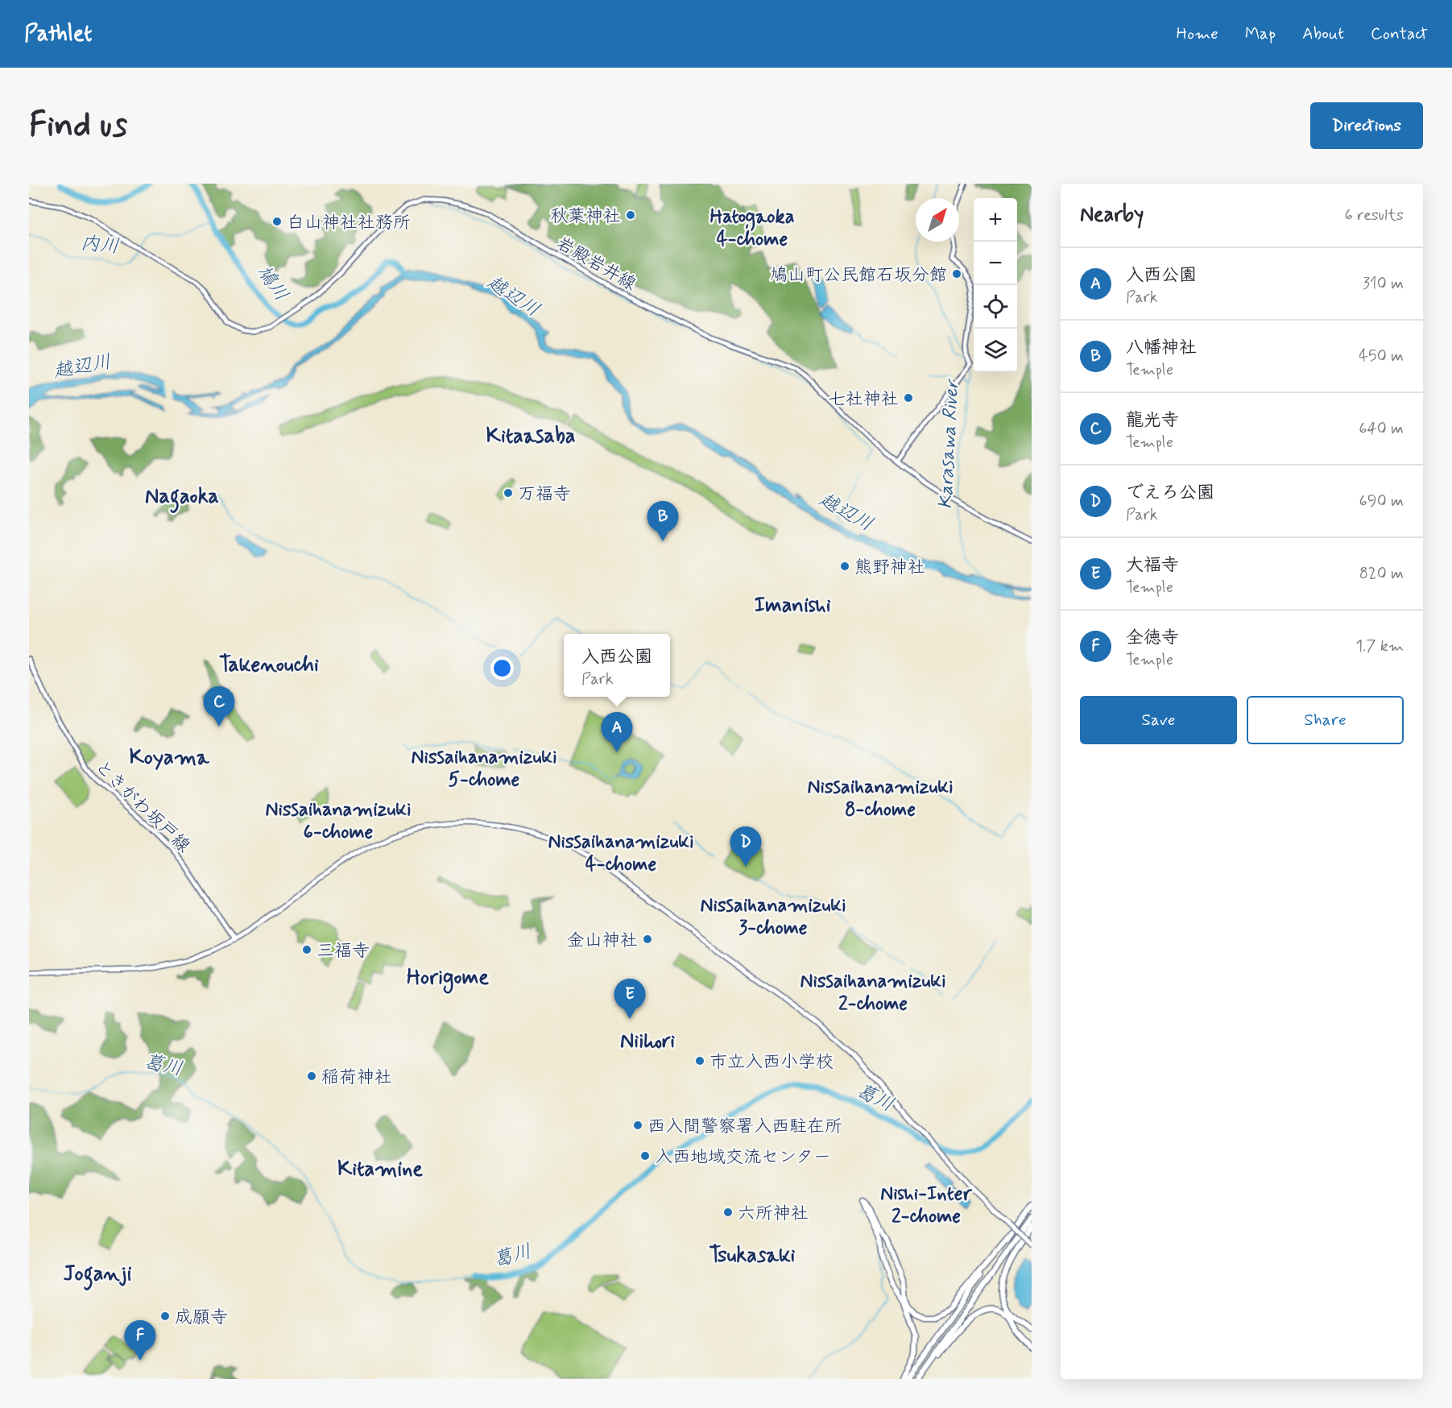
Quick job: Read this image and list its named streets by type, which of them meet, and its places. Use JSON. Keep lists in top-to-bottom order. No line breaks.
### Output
{"streets":{"main road":["岩殿岩井線","ときがわ坂戸線"]},"districts":["Hatogaoka 4-chome","Kitaasaba","Nagaoka","Imanishi","Takenouchi","Koyama","Nissaihanamizuki 5-chome","Nissaihanamizuki 8-chome","Nissaihanamizuki 6-chome","Nissaihanamizuki 4-chome","Nissaihanamizuki 3-chome","Horigome","Nissaihanamizuki 2-chome","Niihori","Kitamine","Nishi-Inter 2-chome","Tsukasaki","Joganji"],"water":["内川","鳩川","越辺川","Karasawa River","葛川"],"places":["秋葉神社","白山神社社務所","鳩山町公民館石坂分館","七社神社","万福寺","熊野神社","金山神社","三福寺","市立入西小学校","稲荷神社","西入間警察署入西駐在所","入西地域交流センター","六所神社","成願寺"],"north":"top right","page":{"header":"Pathlet","nav":["Home","Map","About","Contact"],"buttons":["Directions",["Save","Share"]],"title":"Find us","heading":["Nearby","6 results"],"map_buttons":["+","−"],"list":[{"mark":"A","name":"入西公園","note":"Park","value":"310 m"},{"mark":"B","name":"八幡神社","note":"Temple","value":"450 m"},{"mark":"C","name":"龍光寺","note":"Temple","value":"640 m"},{"mark":"D","name":"でえろ公園","note":"Park","value":"690 m"},{"mark":"E","name":"大福寺","note":"Temple","value":"820 m"},{"mark":"F","name":"全徳寺","note":"Temple","value":"1.7 km"}],"pins":["B","C","A","D","E","F"],"popup":["入西公園","Park"]}}
